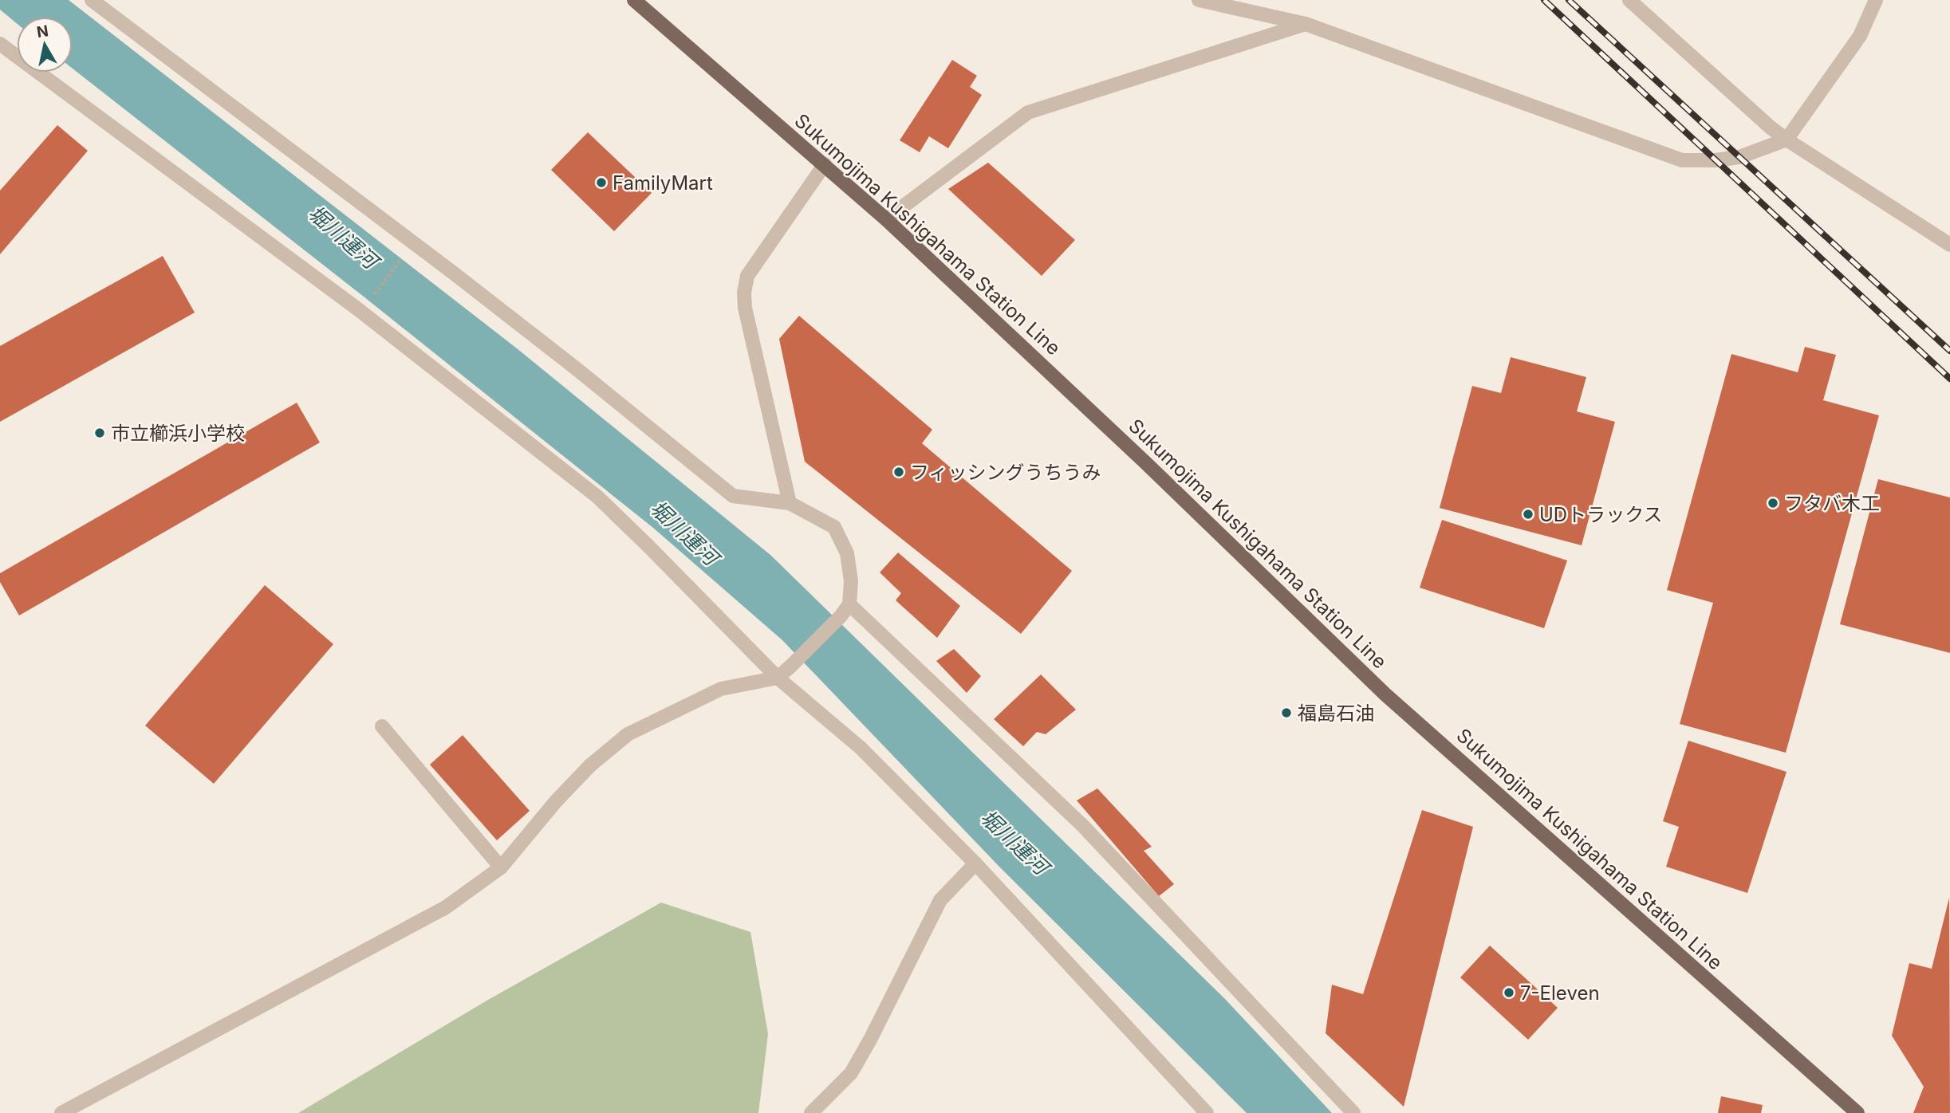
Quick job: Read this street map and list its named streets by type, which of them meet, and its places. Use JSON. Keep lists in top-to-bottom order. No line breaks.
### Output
{"streets":{"main road":["Sukumojima Kushigahama Station Line"]},"water":["堀川運河"],"places":["FamilyMart","市立櫛浜小学校","フィッシングうちうみ","フタバ木工","UDトラックス","福島石油","7-Eleven"],"north":"top"}
